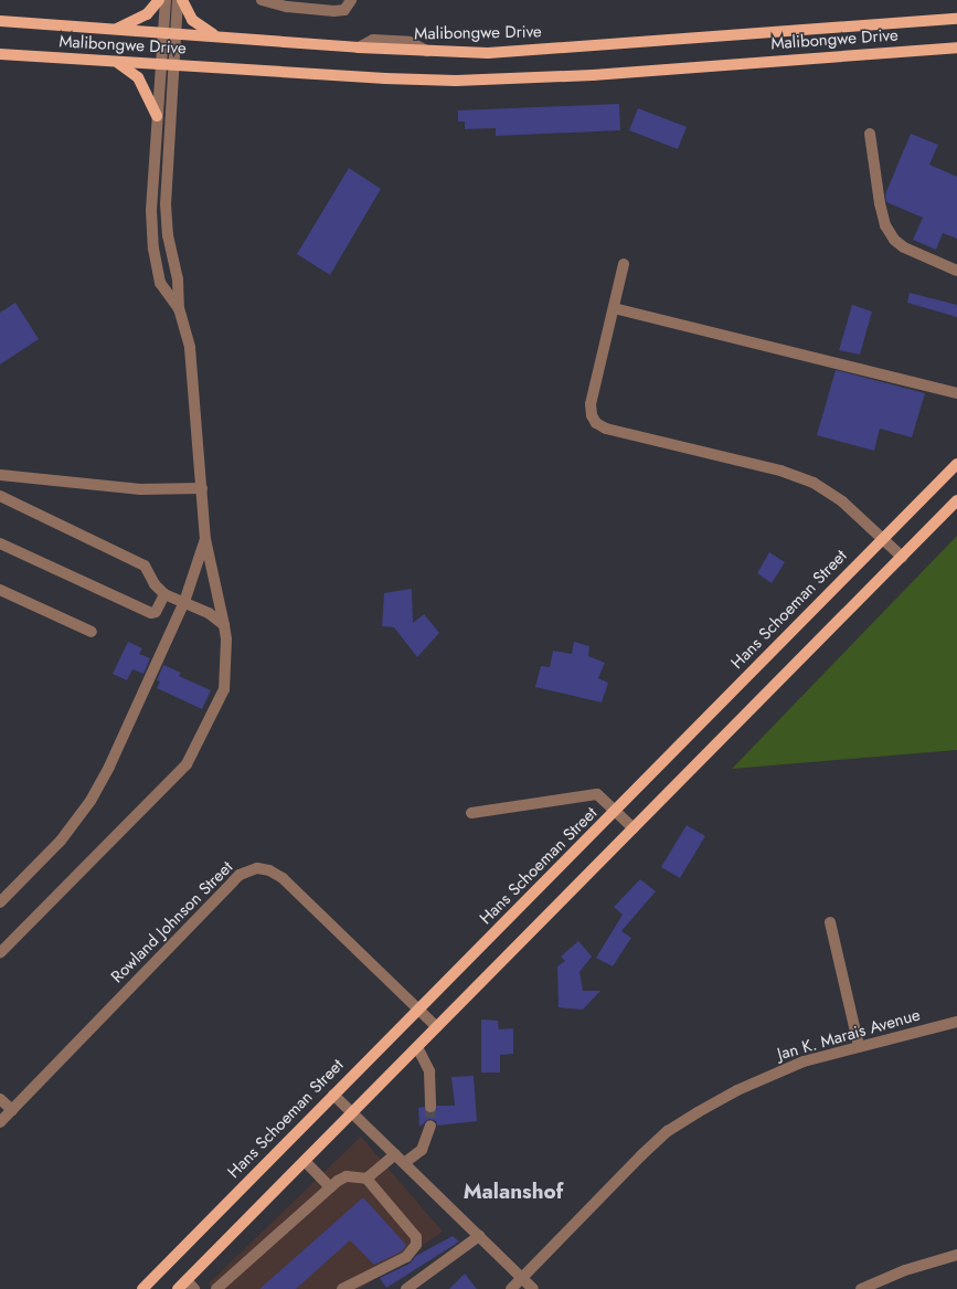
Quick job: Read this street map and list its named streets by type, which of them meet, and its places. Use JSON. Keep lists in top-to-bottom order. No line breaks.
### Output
{"streets":{"main road":["Malibongwe Drive","Hans Schoeman Street"],"street":["Rowland Johnson Street","Jan K. Marais Avenue"]},"crossings":[["Hans Schoeman Street","Rowland Johnson Street"]],"districts":["Malanshof"]}
